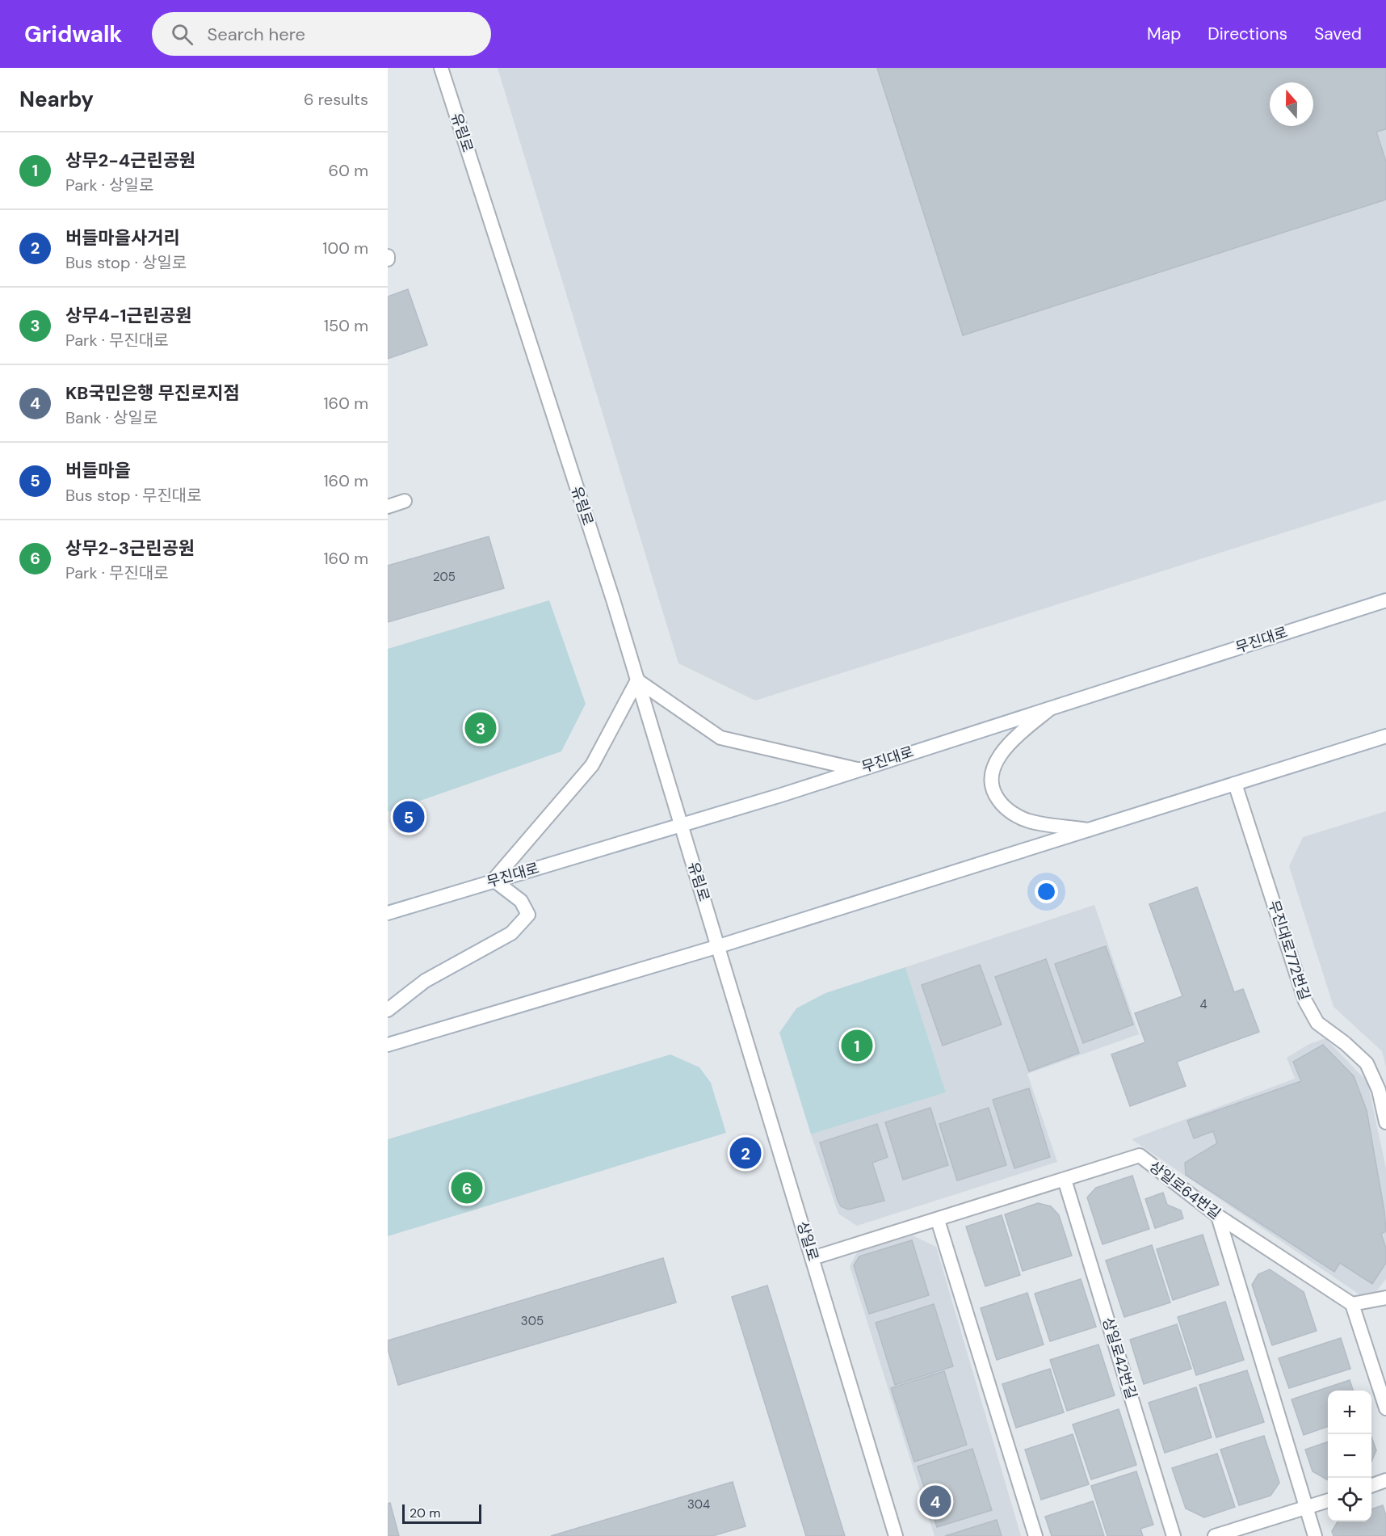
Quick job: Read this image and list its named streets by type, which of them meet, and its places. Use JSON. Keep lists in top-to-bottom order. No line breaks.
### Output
{"streets":{"street":["유림로","무진대로","무진대로772번길","상일로64번길","상일로","상일로42번길"]},"crossings":[["유림로","무진대로"],["유림로","상일로"],["상일로64번길","상일로"],["상일로64번길","상일로42번길"]],"house_numbers":["205","4","305","304"],"scale_bar":"20 m","north":"top","page":{"header":"Gridwalk","search":"Search here","nav":["Map","Directions","Saved"],"heading":["Nearby","6 results"],"list":[{"mark":"1","name":"상무2-4근린공원","note":"Park · 상일로","value":"60 m"},{"mark":"2","name":"버들마을사거리","note":"Bus stop · 상일로","value":"100 m"},{"mark":"3","name":"상무4-1근린공원","note":"Park · 무진대로","value":"150 m"},{"mark":"4","name":"KB국민은행 무진로지점","note":"Bank · 상일로","value":"160 m"},{"mark":"5","name":"버들마을","note":"Bus stop · 무진대로","value":"160 m"},{"mark":"6","name":"상무2-3근린공원","note":"Park · 무진대로","value":"160 m"}],"pins":["3","5","1","2","6","4"],"map_buttons":["+","−"],"scale":"20 m"}}
